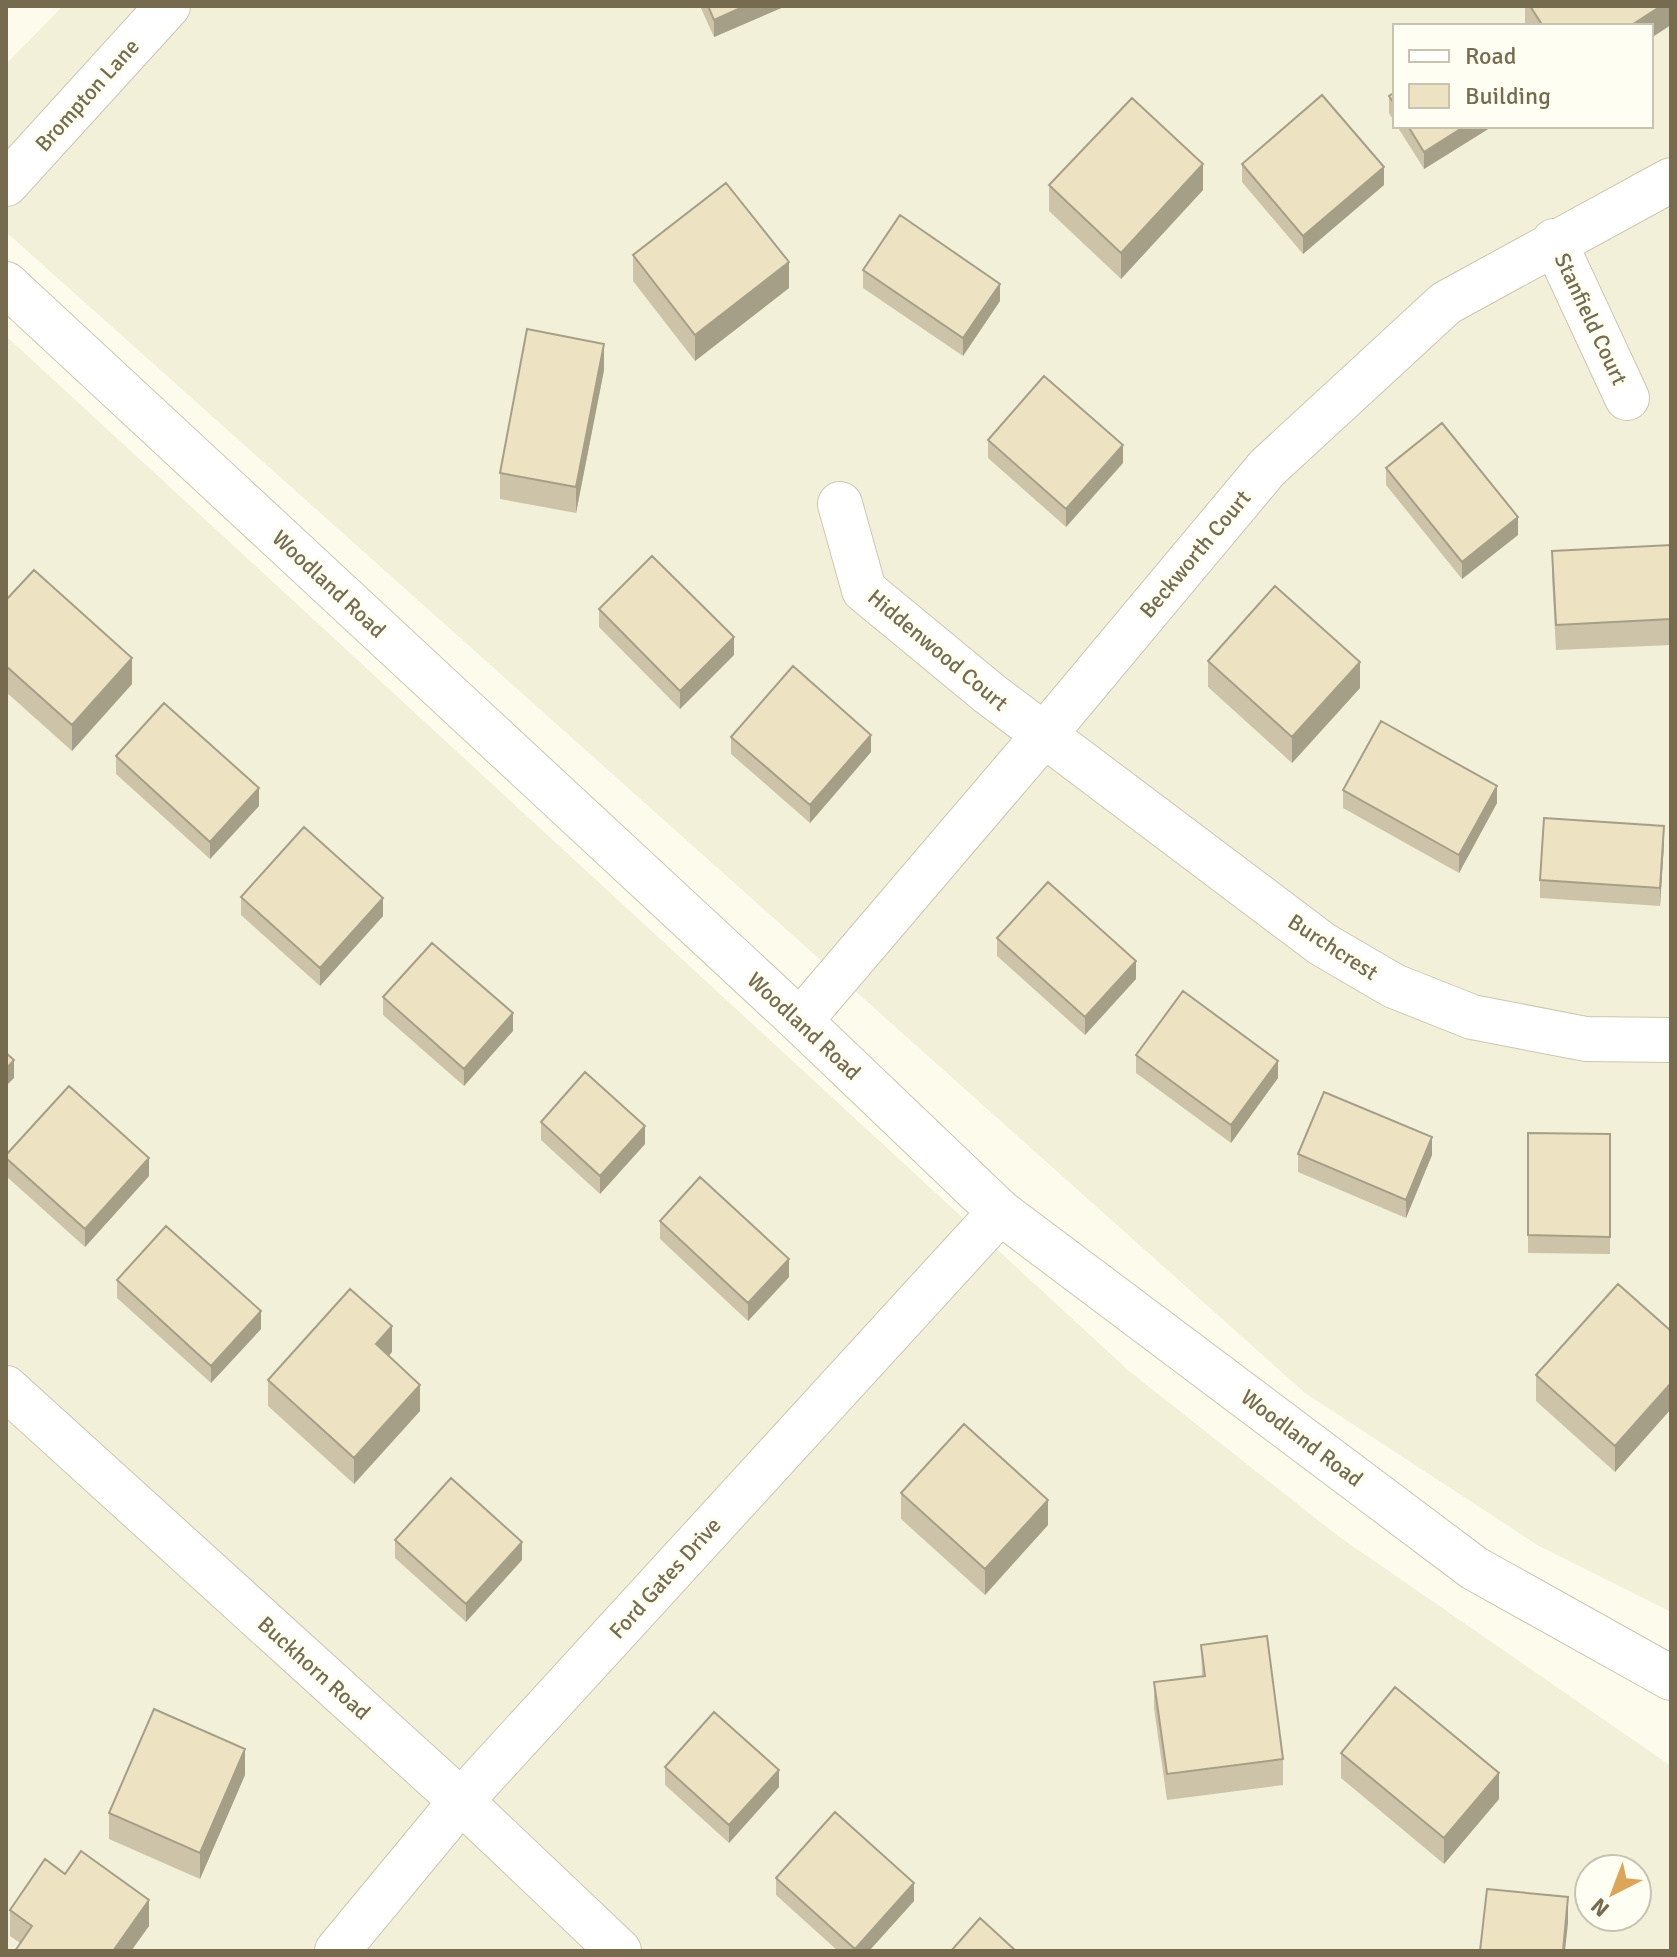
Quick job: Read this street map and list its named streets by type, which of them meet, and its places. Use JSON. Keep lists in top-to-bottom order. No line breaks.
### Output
{"streets":{"street":["Brompton Lane","Stanfield Court","Beckworth Court","Woodland Road","Hiddenwood Court","Burchcrest","Ford Gates Drive","Buckhorn Road"]},"crossings":[["Stanfield Court","Beckworth Court"],["Beckworth Court","Woodland Road"],["Beckworth Court","Hiddenwood Court"],["Beckworth Court","Burchcrest"],["Woodland Road","Ford Gates Drive"],["Hiddenwood Court","Burchcrest"],["Ford Gates Drive","Buckhorn Road"]],"legend":["Road","Building"],"north":"bottom left"}
